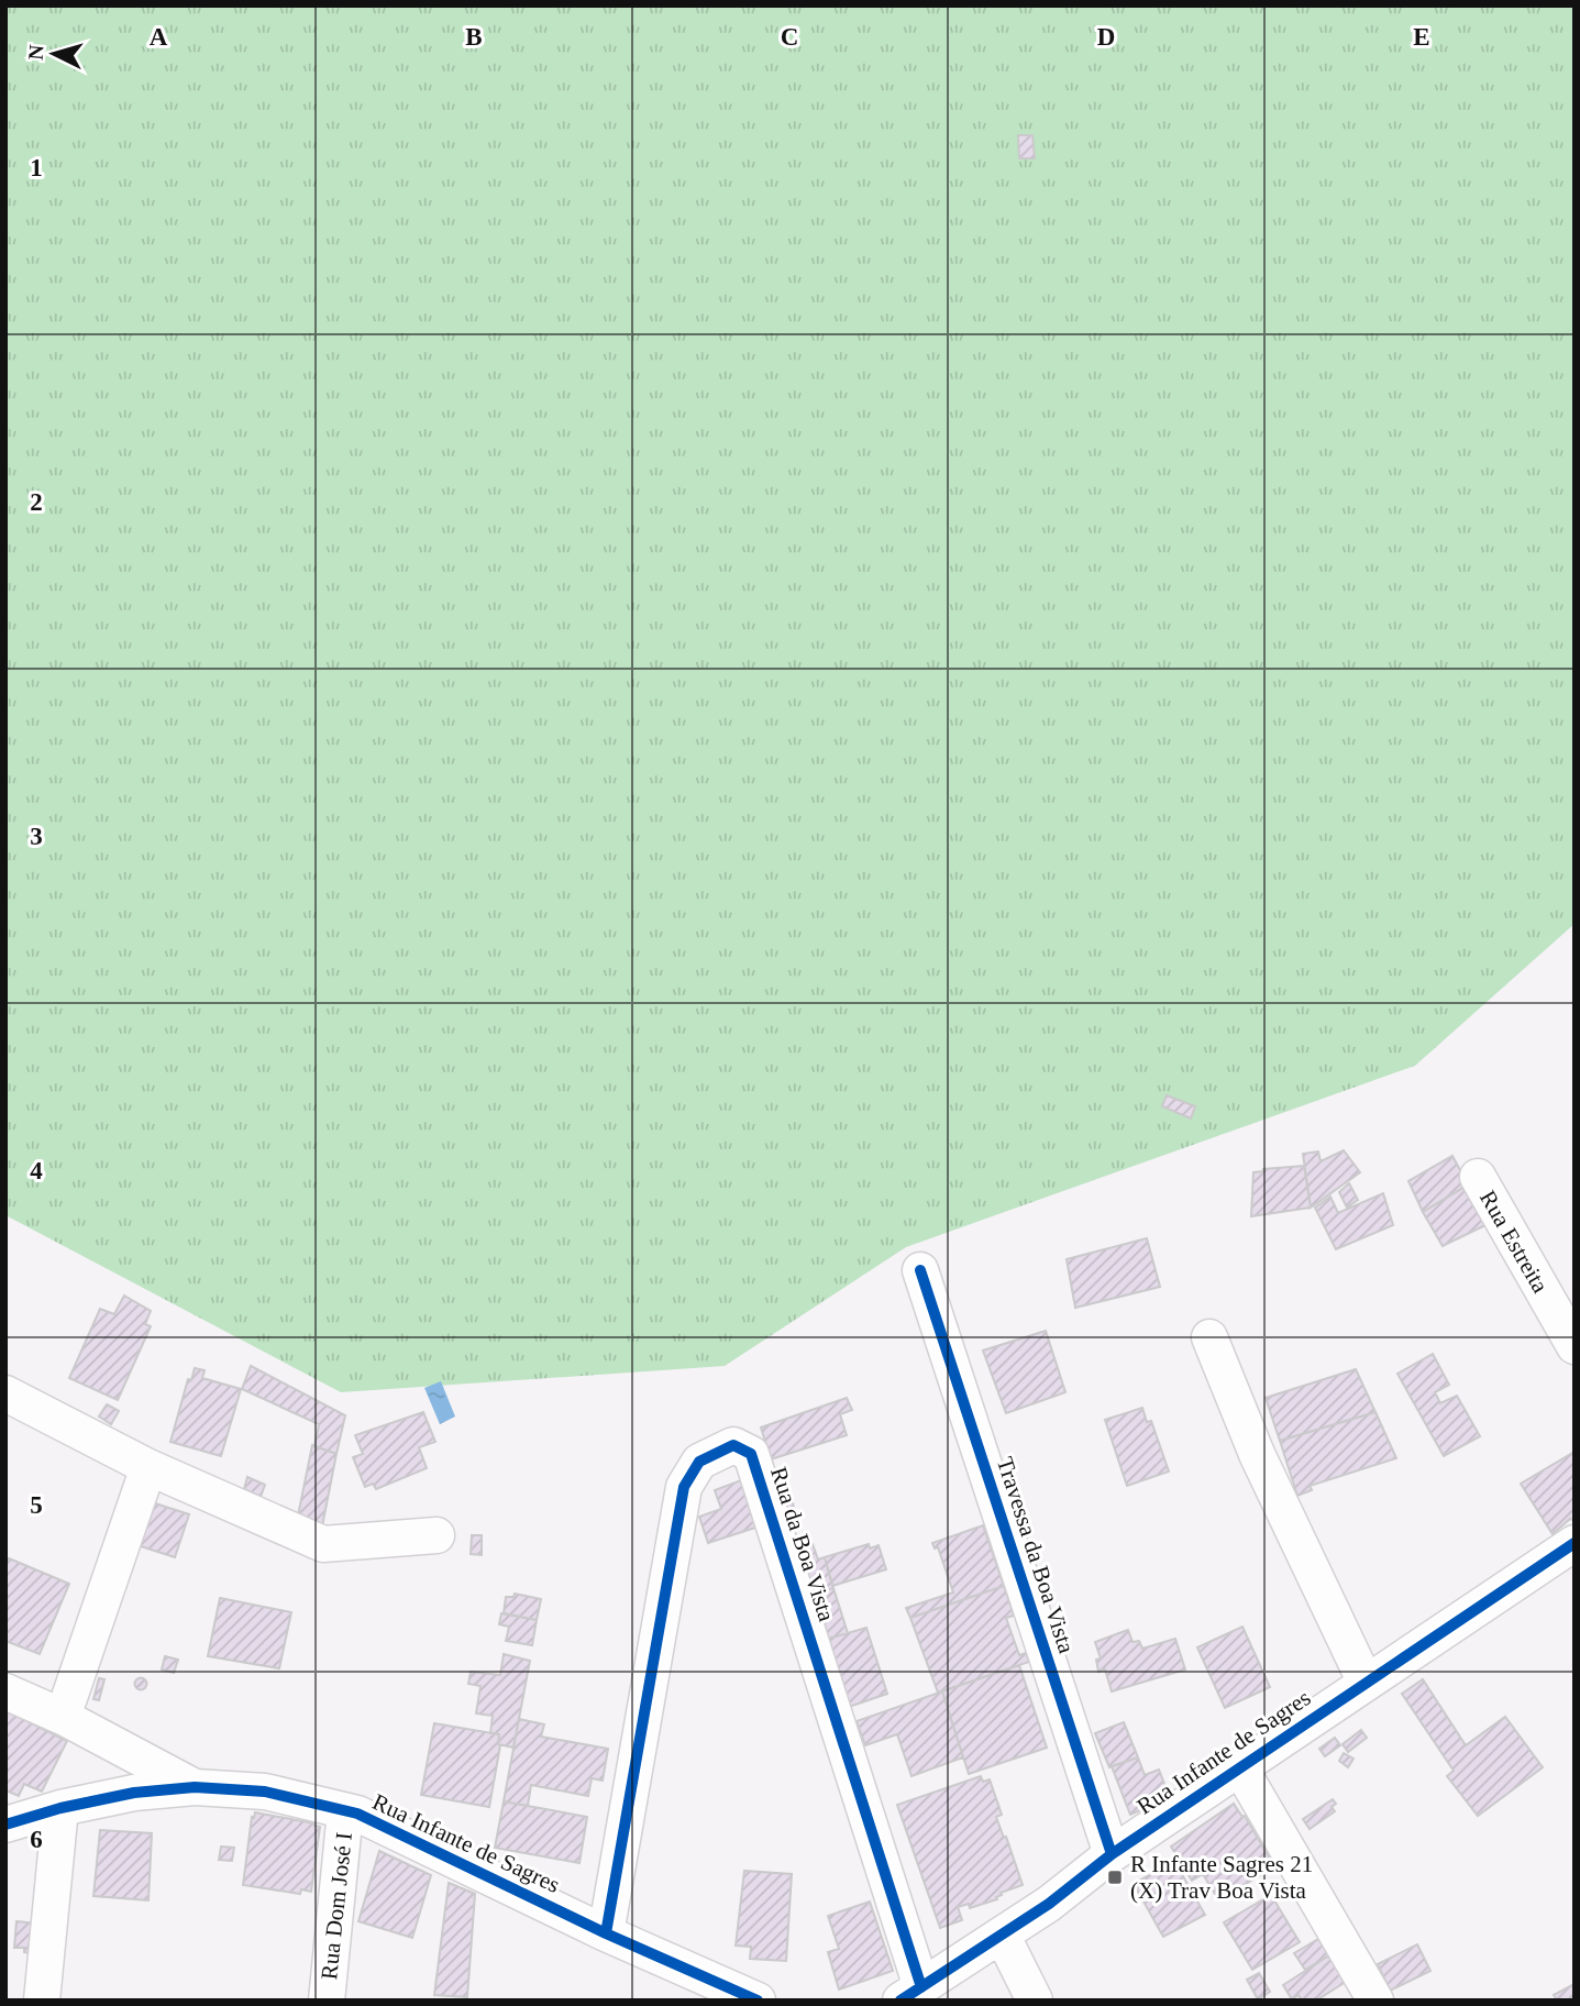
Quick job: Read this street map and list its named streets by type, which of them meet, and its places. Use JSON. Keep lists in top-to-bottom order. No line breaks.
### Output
{"streets":{"street":["Rua Estreita","Rua da Boa Vista","Travessa da Boa Vista","Rua Infante de Sagres","Rua Dom José I"]},"crossings":[["Rua da Boa Vista","Rua Infante de Sagres"],["Travessa da Boa Vista","Rua Infante de Sagres"],["Rua Infante de Sagres","Rua Dom José I"]],"places":{"transit":["R Infante Sagres 21 (X) Trav Boa Vista"]},"north":"left","grid":{"columns":["A","B","C","D","E"],"rows":["1","2","3","4","5","6"]}}
